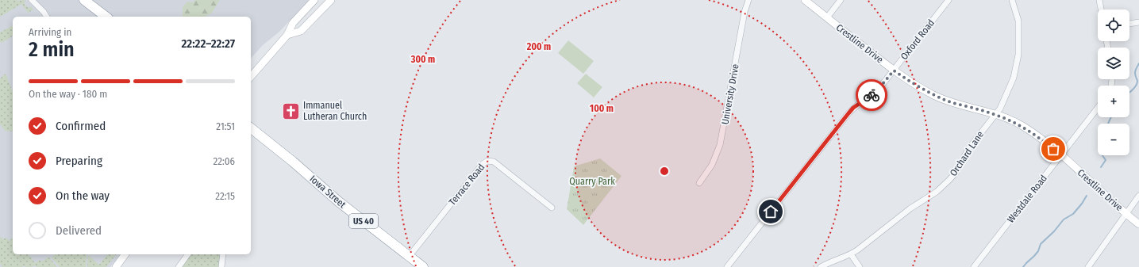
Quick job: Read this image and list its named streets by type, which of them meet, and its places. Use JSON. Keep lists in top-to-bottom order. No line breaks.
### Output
{"streets":{"highway":["Iowa Street","US 40"],"street":["Oxford Road","Crestline Drive","University Drive","Orchard Lane","Terrace Road","Westdale Road"]},"crossings":[["Oxford Road","Crestline Drive"],["Crestline Drive","Orchard Lane"],["Crestline Drive","Westdale Road"],["Terrace Road","Iowa Street"]],"parks":["Quarry Park"],"places":{"church":["Immanuel Lutheran Church"]},"page":{"map_buttons":["+","−"],"heading":["2 min","Arriving in","22:22–22:27"],"bar":"On the way · 180 m","list":[["Confirmed","21:51"],["Preparing","22:06"],["On the way","22:15"],"Delivered"]},"rings":["200 m","300 m","100 m"]}
